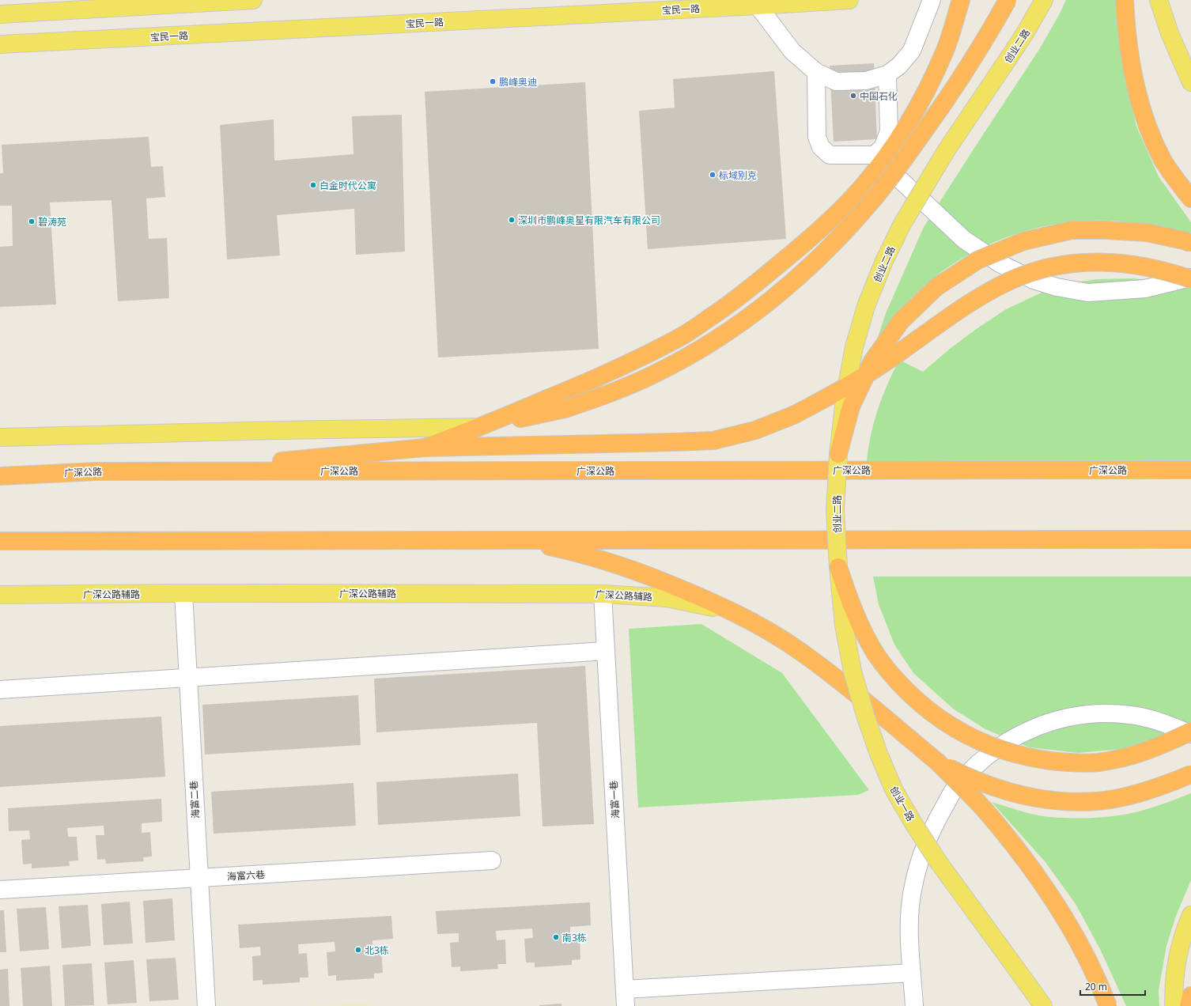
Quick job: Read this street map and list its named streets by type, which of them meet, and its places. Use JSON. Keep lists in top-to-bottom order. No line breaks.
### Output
{"streets":{"highway":["广深公路"],"main road":["宝民一路","创业二路","广深公路辅路","创业一路"],"street":["海富二巷","海富一巷","海富六巷"]},"crossings":[["创业二路","创业一路"],["广深公路辅路","海富二巷"],["广深公路辅路","海富一巷"],["海富二巷","海富六巷"]],"places":["鹏峰奥迪","中国石化","标域别克","白金时代公寓","深圳市鹏峰奥星有限汽车有限公司","碧涛苑","南3栋","北3栋"],"scale_bar":"20 m"}
